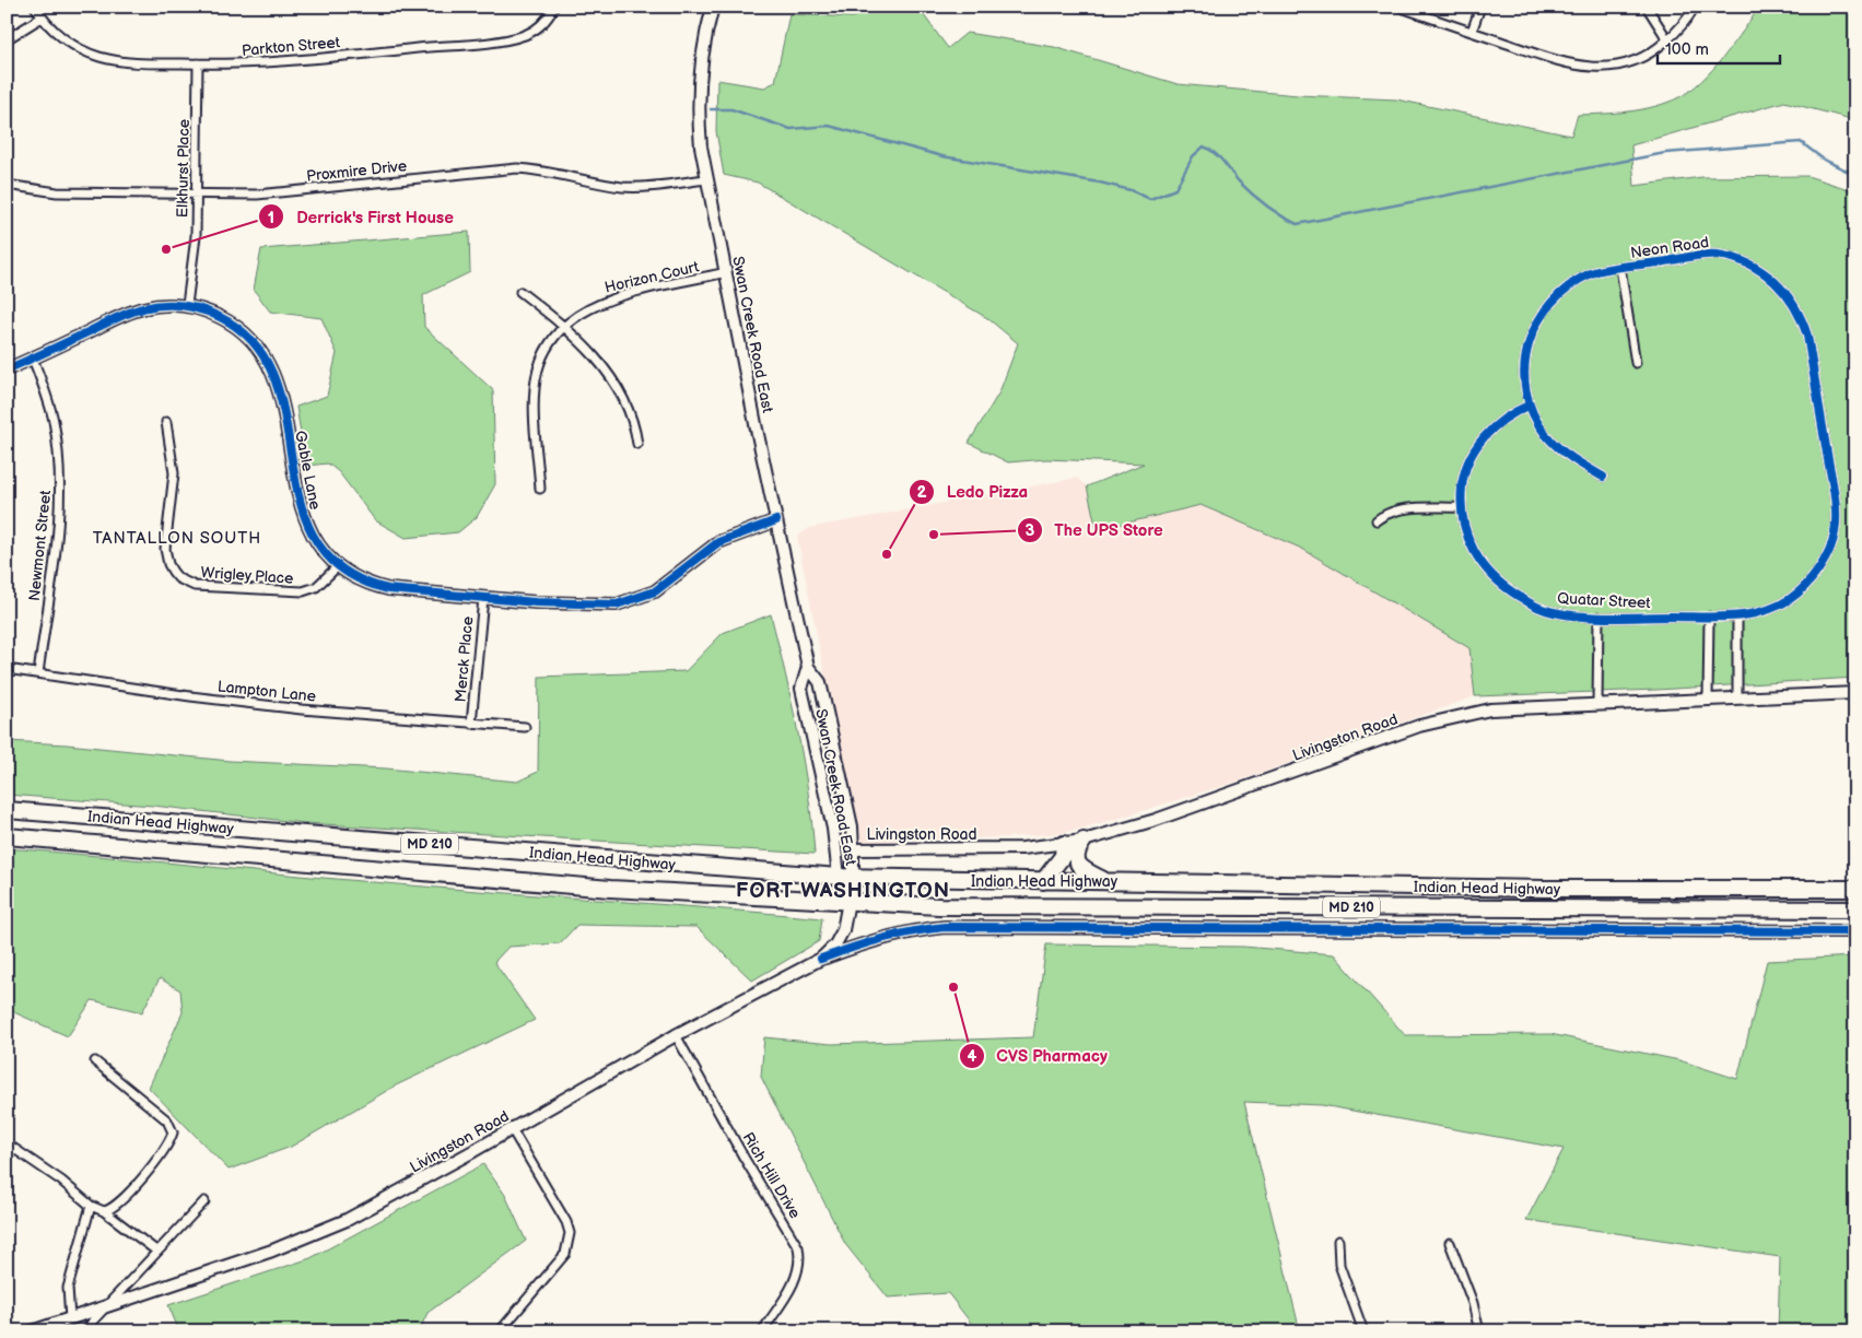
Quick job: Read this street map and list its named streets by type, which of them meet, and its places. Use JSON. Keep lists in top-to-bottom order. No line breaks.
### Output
{"streets":{"highway":["Indian Head Highway","MD 210"],"main road":["Swan Creek Road East","Gable Lane","Livingston Road"],"street":["Parkton Street","Elkhurst Place","Proxmire Drive","Neon Road","Horizon Court","Newmont Street","Wrigley Place","Quatar Street","Merck Place","Lampton Lane","Rich Hill Drive"]},"crossings":[["Parkton Street","Elkhurst Place"],["Elkhurst Place","Proxmire Drive"],["Elkhurst Place","Gable Lane"],["Proxmire Drive","Swan Creek Road East"],["Neon Road","Quatar Street"],["Horizon Court","Swan Creek Road East"],["Swan Creek Road East","Gable Lane"],["Swan Creek Road East","Livingston Road"],["Swan Creek Road East","Indian Head Highway"],["Gable Lane","Newmont Street"],["Gable Lane","Wrigley Place"],["Gable Lane","Merck Place"],["Newmont Street","Lampton Lane"],["Quatar Street","Livingston Road"],["Merck Place","Lampton Lane"],["Livingston Road","Indian Head Highway"],["Livingston Road","Rich Hill Drive"]],"districts":["TANTALLON SOUTH","FORT WASHINGTON"],"places":["Derrick's First House","The UPS Store","Ledo Pizza","CVS Pharmacy"],"scale_bar":"100 m"}
